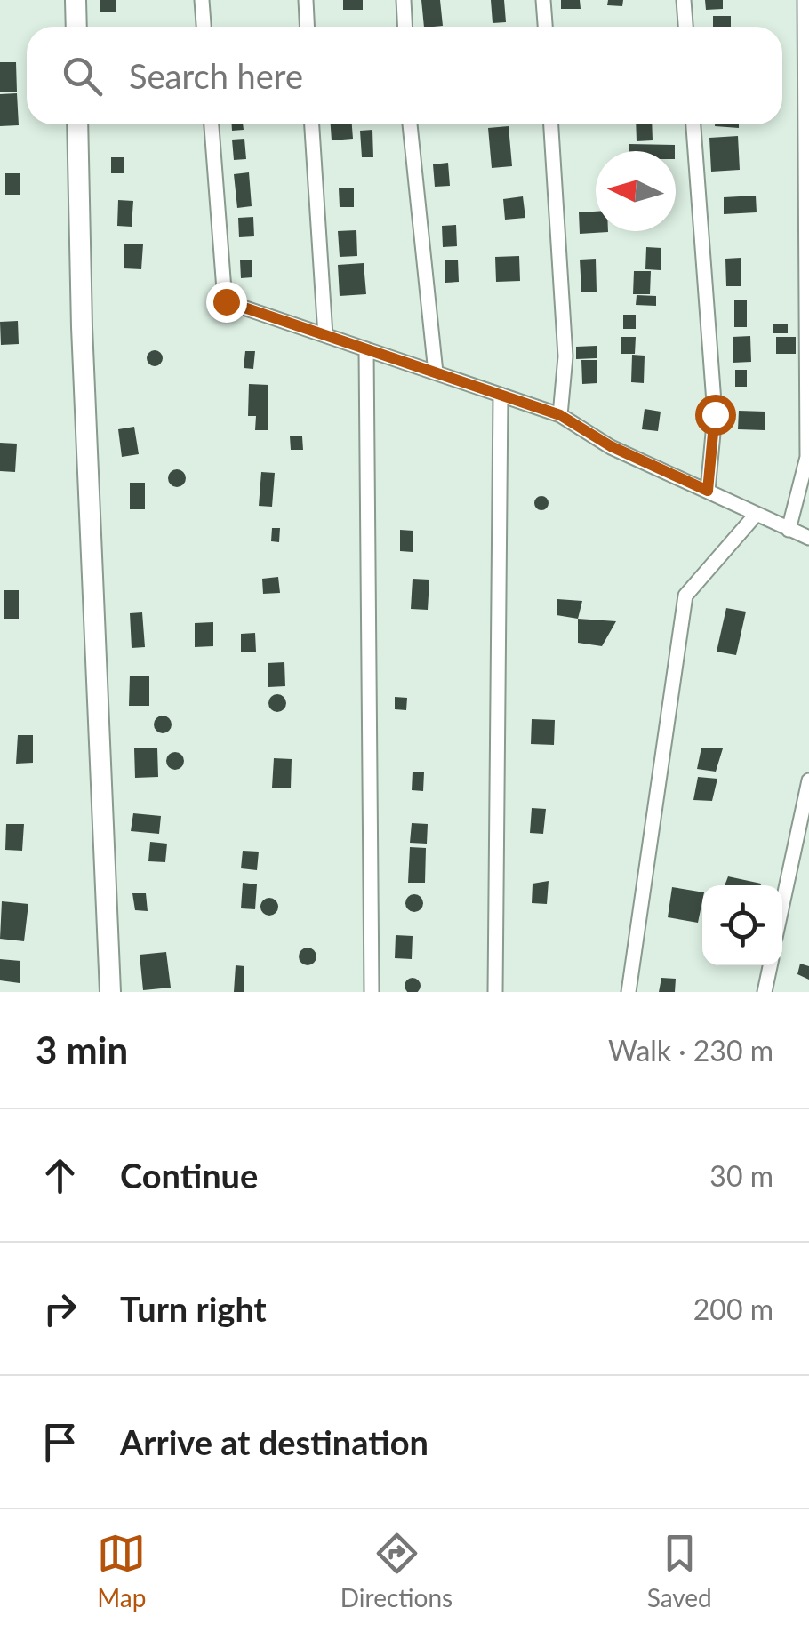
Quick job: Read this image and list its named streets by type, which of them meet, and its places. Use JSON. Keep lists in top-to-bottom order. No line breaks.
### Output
{"north":"left","page":{"search":"Search here","heading":["3 min","Walk · 230 m"],"list":[["Continue","30 m"],["Turn right","200 m"],"Arrive at destination"],"nav":["Map","Directions","Saved"]}}
